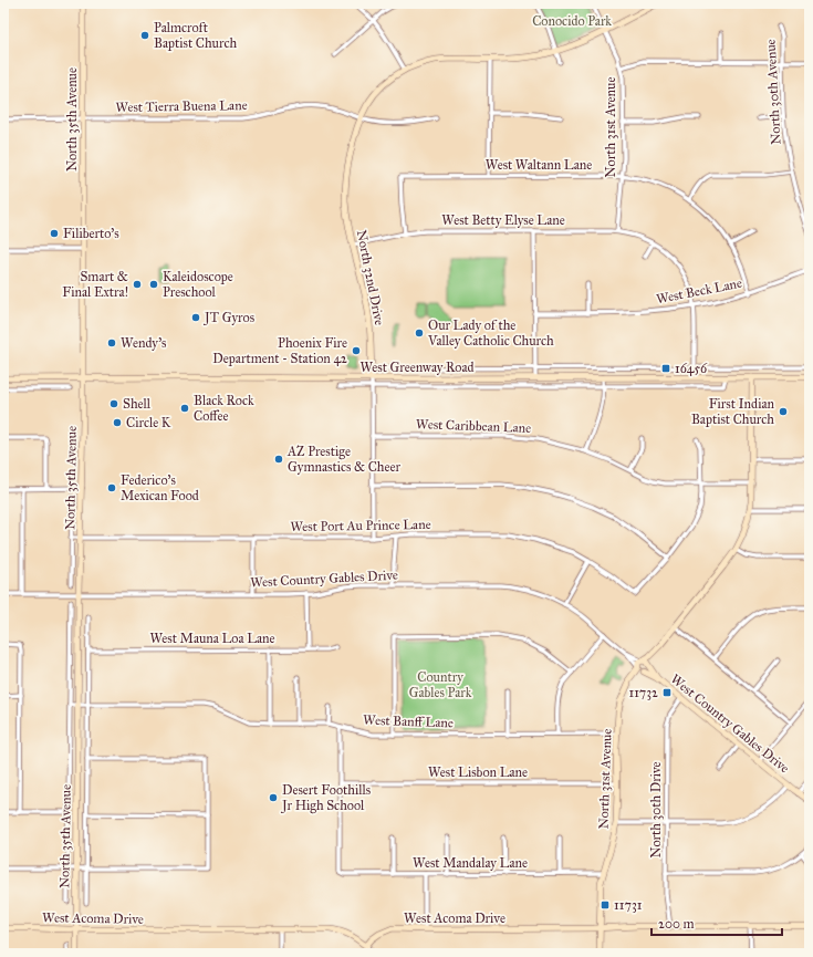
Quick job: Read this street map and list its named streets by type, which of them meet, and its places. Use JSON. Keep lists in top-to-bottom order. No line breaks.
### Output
{"streets":{"street":["North 30th Avenue","West Tierra Buena Lane","North 35th Avenue","North 31st Avenue","West Waltann Lane","West Betty Elyse Lane","North 32nd Drive","West Beck Lane","West Greenway Road","West Caribbean Lane","West Port Au Prince Lane","West Country Gables Drive","West Mauna Loa Lane","West Banff Lane","West Lisbon Lane","North 30th Drive","West Mandalay Lane","West Acoma Drive"]},"crossings":[["West Tierra Buena Lane","North 35th Avenue"],["West Tierra Buena Lane","North 32nd Drive"],["North 35th Avenue","West Greenway Road"],["North 35th Avenue","West Port Au Prince Lane"],["North 35th Avenue","West Country Gables Drive"],["North 35th Avenue","West Mauna Loa Lane"],["North 35th Avenue","West Banff Lane"],["North 35th Avenue","West Acoma Drive"],["North 31st Avenue","West Waltann Lane"],["North 31st Avenue","West Betty Elyse Lane"],["North 31st Avenue","North 32nd Drive"],["North 31st Avenue","West Country Gables Drive"],["North 31st Avenue","West Banff Lane"],["North 31st Avenue","West Lisbon Lane"],["North 31st Avenue","West Mandalay Lane"],["North 31st Avenue","West Acoma Drive"],["West Waltann Lane","West Betty Elyse Lane"],["West Betty Elyse Lane","North 32nd Drive"],["West Betty Elyse Lane","West Beck Lane"],["North 32nd Drive","West Greenway Road"],["North 32nd Drive","West Caribbean Lane"],["North 32nd Drive","West Port Au Prince Lane"],["West Country Gables Drive","North 30th Drive"],["West Lisbon Lane","West Mandalay Lane"],["North 30th Drive","West Acoma Drive"]],"parks":["Conocido Park","Country Gables Park"],"places":{"other":["Palmcroft Baptist Church","Filiberto's","Smart & Final Extra!","Kaleidoscope Preschool","JT Gyros","Our Lady of the Valley Catholic Church","Wendy's","Phoenix Fire Department - Station 42","Shell","Black Rock Coffee","First Indian Baptist Church","Circle K","AZ Prestige Gymnastics & Cheer","Federico's Mexican Food","Desert Foothills Jr High School"],"transit":["16456","11732","11731"]},"scale_bar":"200 m"}
